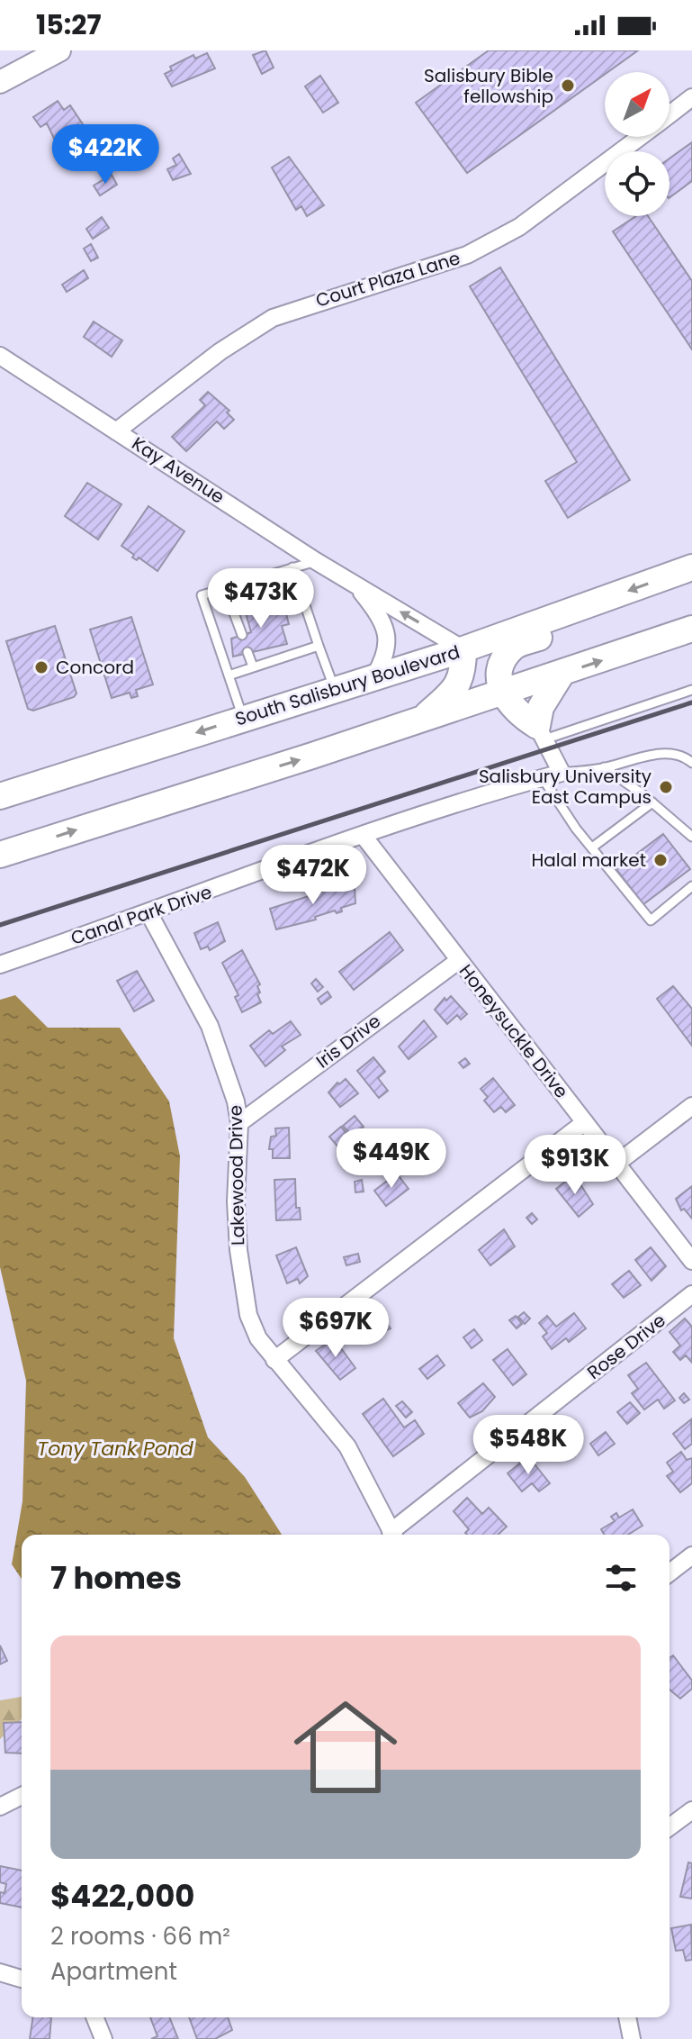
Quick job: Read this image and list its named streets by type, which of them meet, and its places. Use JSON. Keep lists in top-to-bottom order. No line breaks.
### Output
{"streets":{"main road":["South Salisbury Boulevard"],"street":["Court Plaza Lane","Kay Avenue","Canal Park Drive","Honeysuckle Drive","Iris Drive","Lakewood Drive","Rose Drive"]},"crossings":[["Court Plaza Lane","Kay Avenue"],["Kay Avenue","South Salisbury Boulevard"],["Canal Park Drive","Honeysuckle Drive"],["Canal Park Drive","Lakewood Drive"],["Honeysuckle Drive","Iris Drive"],["Iris Drive","Lakewood Drive"]],"water":["Tony Tank Pond"],"places":["Salisbury Bible fellowship","Concord","Salisbury University East Campus","Halal market"],"north":"top right","page":{"status":"15:27","price":["$422K","$473K","$472K","$449K","$913K","$697K","$548K"],"heading":"7 homes","list":[{"name":"$422,000","note":"2 rooms · 66 m² · Apartment"}]}}
